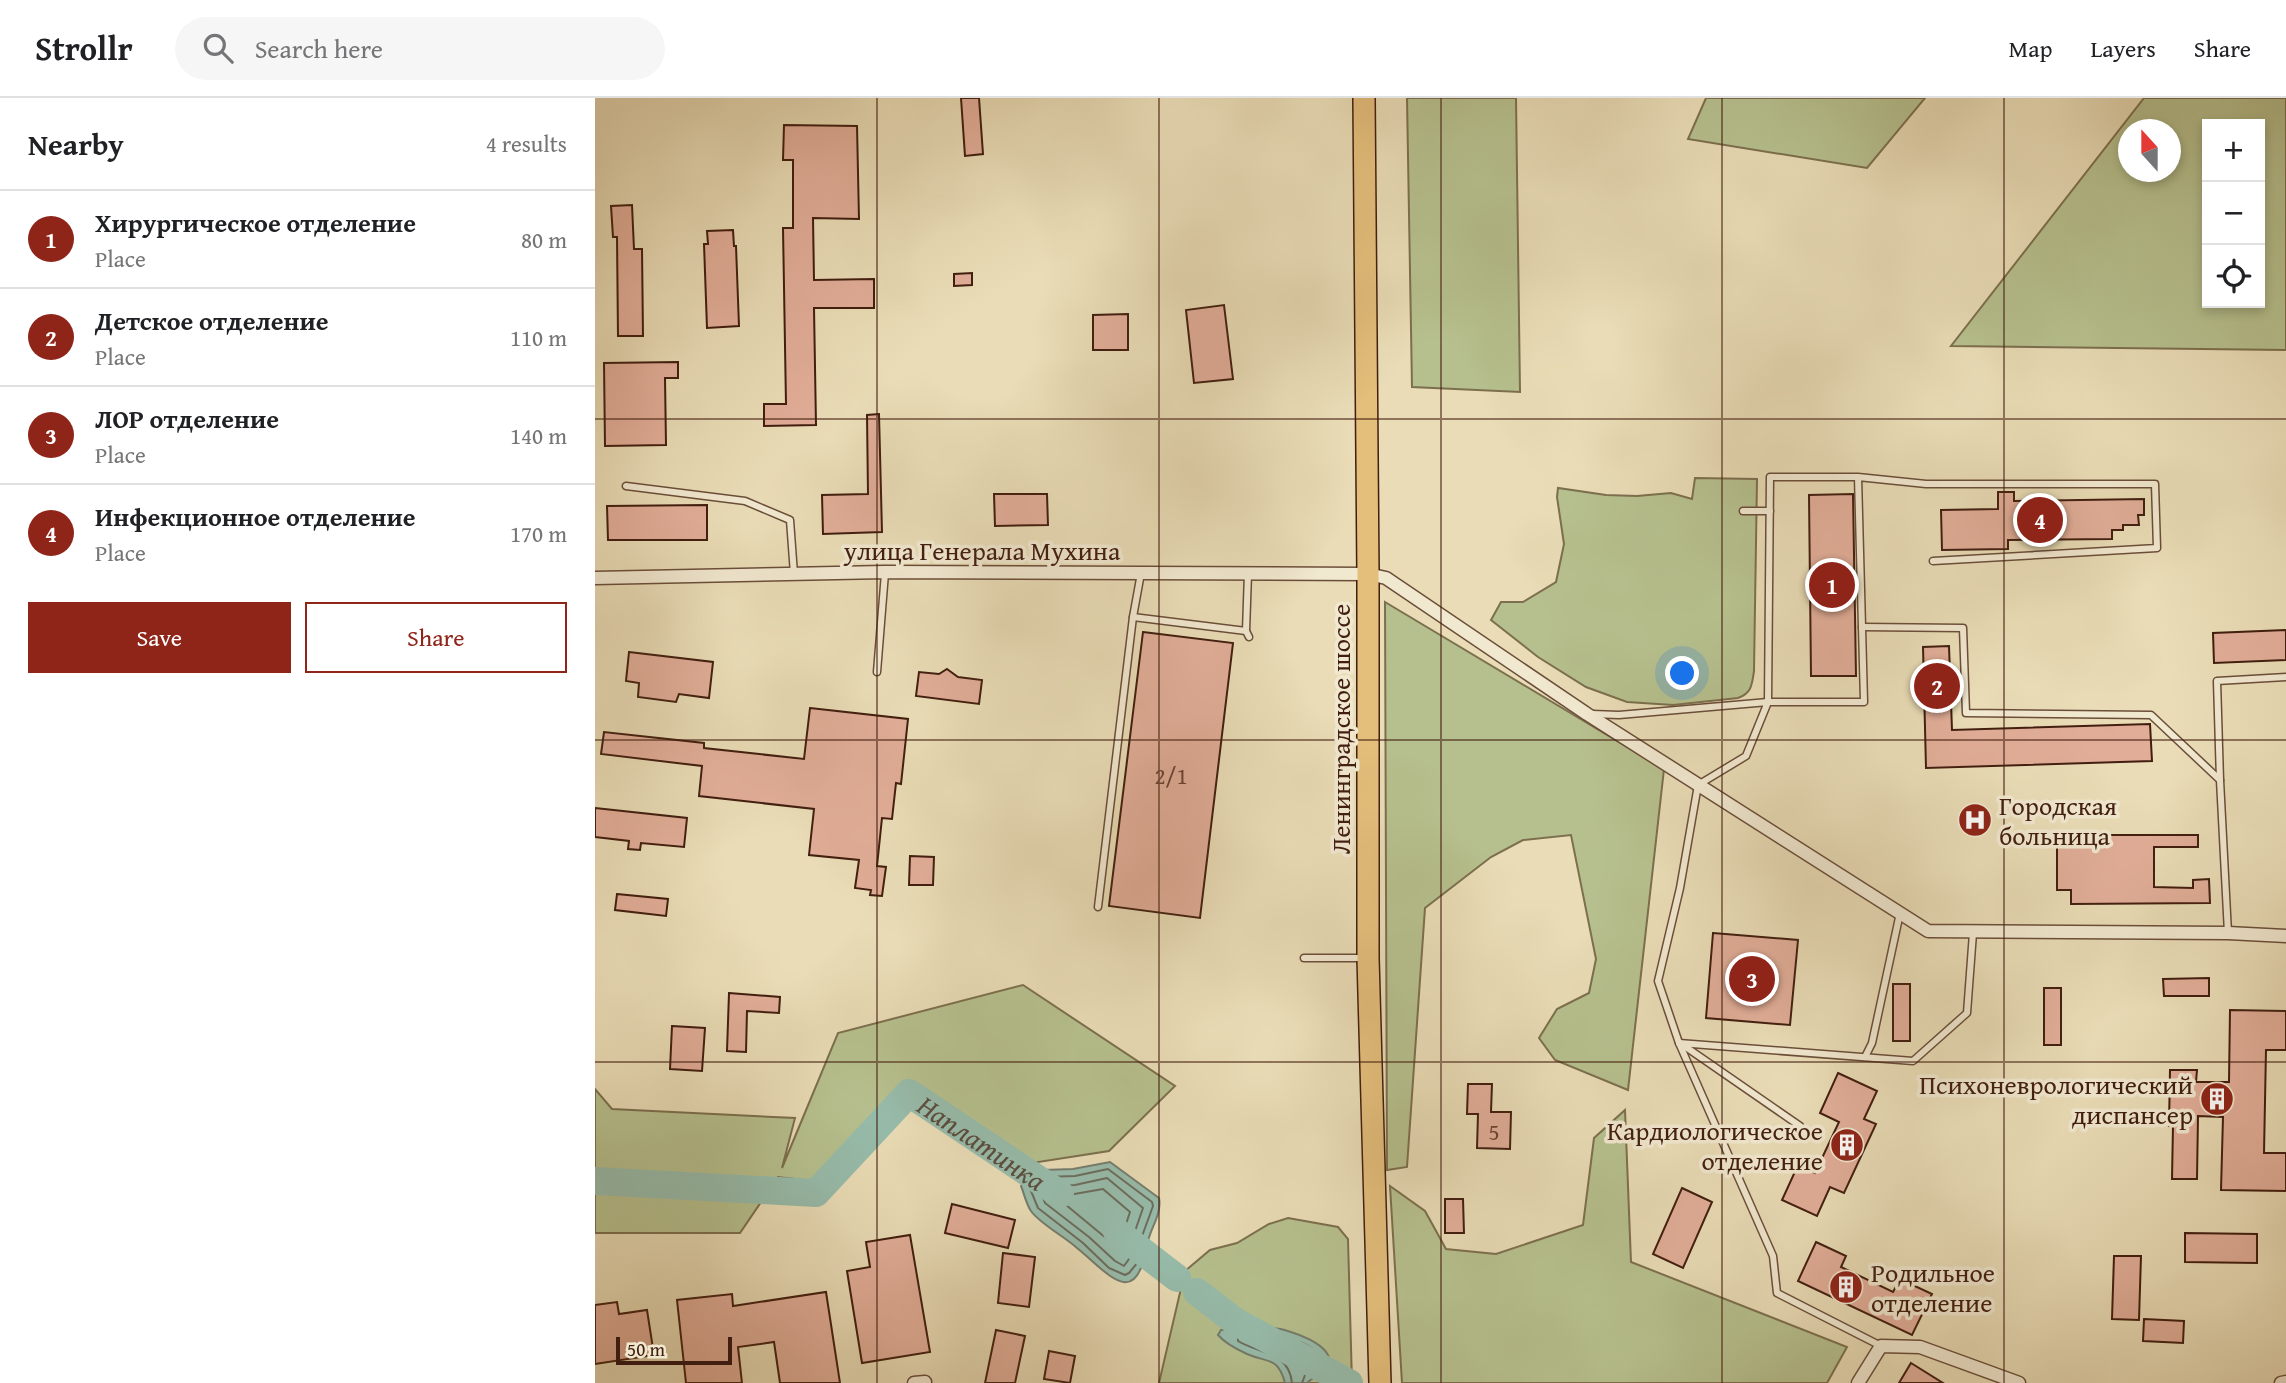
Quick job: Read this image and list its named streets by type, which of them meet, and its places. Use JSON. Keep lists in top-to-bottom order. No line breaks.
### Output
{"streets":{"main road":["Ленинградское шоссе"],"street":["улица Генерала Мухина"]},"crossings":[["улица Генерала Мухина","Ленинградское шоссе"]],"water":["Наплатинка"],"places":{"hospital":["Городская больница"],"building":["Психоневрологический диспансер","Кардиологическое отделение","Родильное отделение"]},"house_numbers":["2/1","5"],"scale_bar":"50 m","north":"top","page":{"header":"Strollr","search":"Search here","nav":["Map","Layers","Share"],"heading":["Nearby","4 results"],"map_buttons":["+","−"],"list":[{"mark":"1","name":"Хирургическое отделение","note":"Place","value":"80 m"},{"mark":"2","name":"Детское отделение","note":"Place","value":"110 m"},{"mark":"3","name":"ЛОР отделение","note":"Place","value":"140 m"},{"mark":"4","name":"Инфекционное отделение","note":"Place","value":"170 m"}],"pins":["4","1","2","3"],"buttons":["Save","Share"],"scale":"50 m"}}
